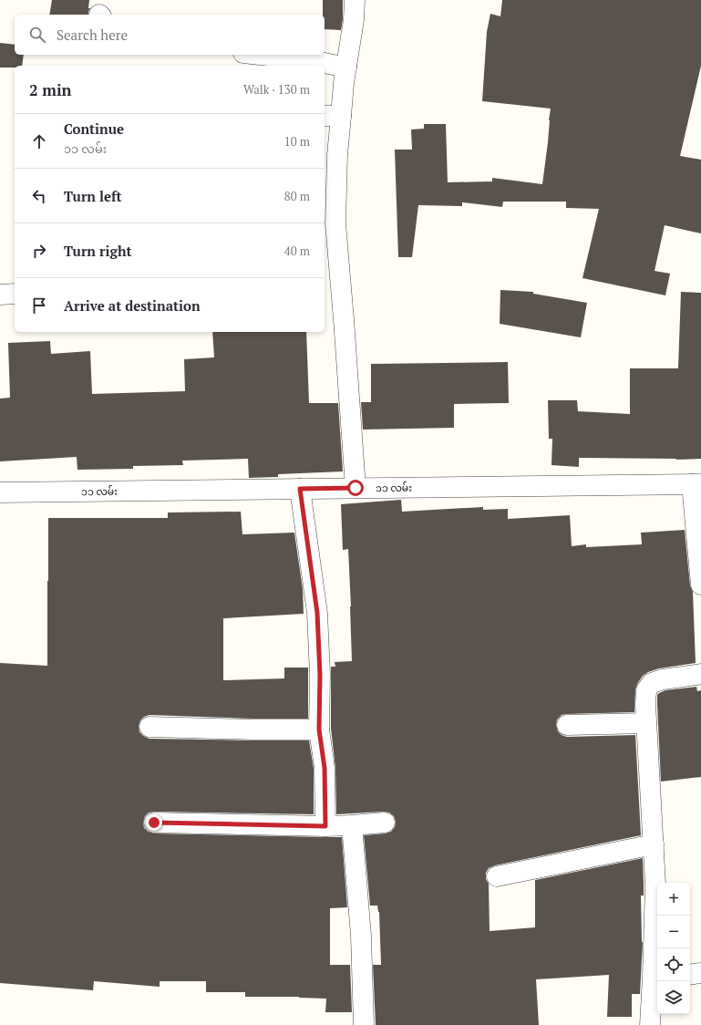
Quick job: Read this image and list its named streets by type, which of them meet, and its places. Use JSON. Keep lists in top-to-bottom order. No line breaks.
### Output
{"streets":{"street":["၁၁ လမ်း"]},"page":{"search":"Search here","heading":["2 min","Walk · 130 m"],"list":[["Continue","၁၁ လမ်း","10 m"],["Turn left","80 m"],["Turn right","40 m"],"Arrive at destination"],"map_buttons":["+","−"]}}
